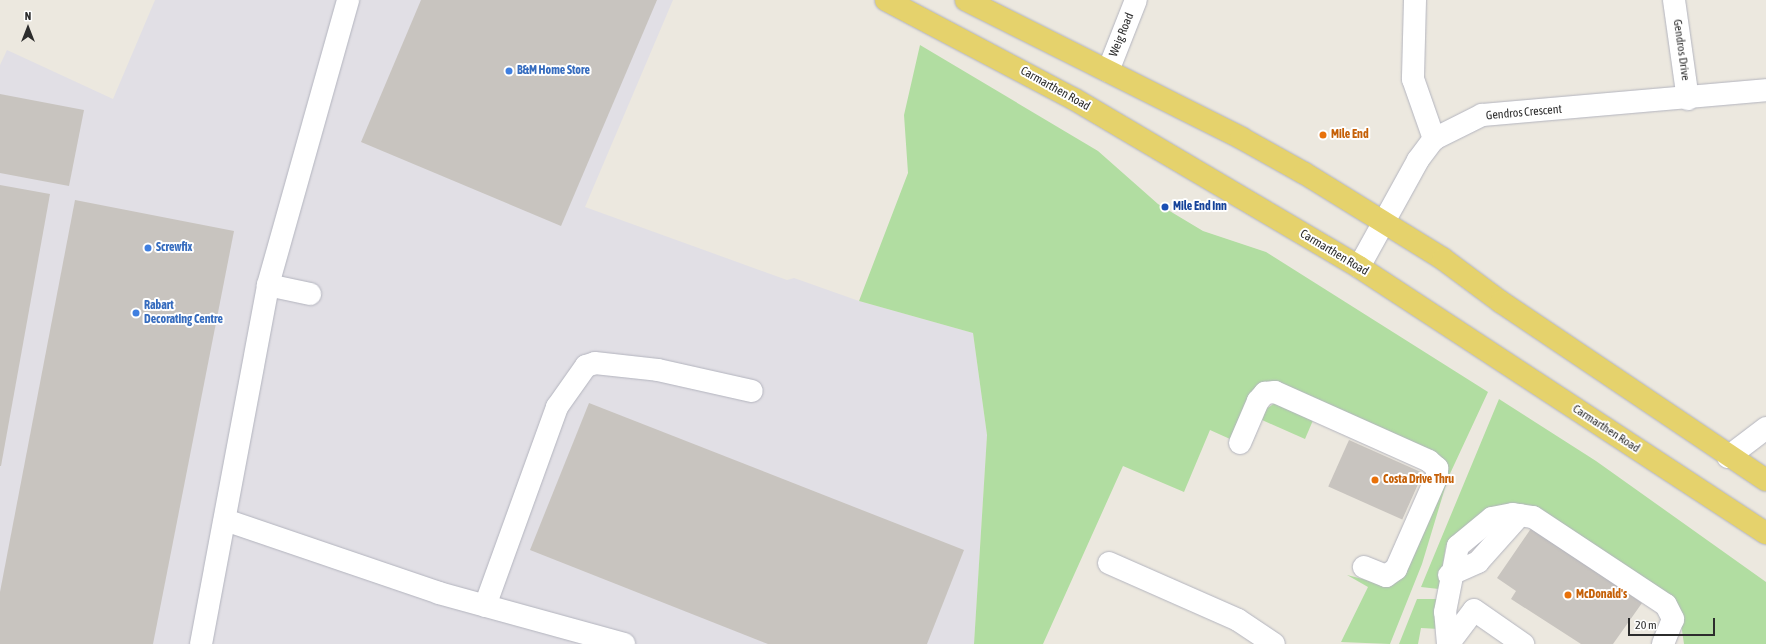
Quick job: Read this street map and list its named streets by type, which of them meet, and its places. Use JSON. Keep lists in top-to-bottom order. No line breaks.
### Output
{"streets":{"main road":["Carmarthen Road"],"street":["Weig Road","Gendros Drive","Gendros Crescent"]},"crossings":[["Gendros Drive","Gendros Crescent"]],"places":["B&M Home Store","Mile End","Mile End Inn","Screwfix","Rabart Decorating Centre","Costa Drive Thru","McDonald's"],"scale_bar":"20 m","north":"top"}
